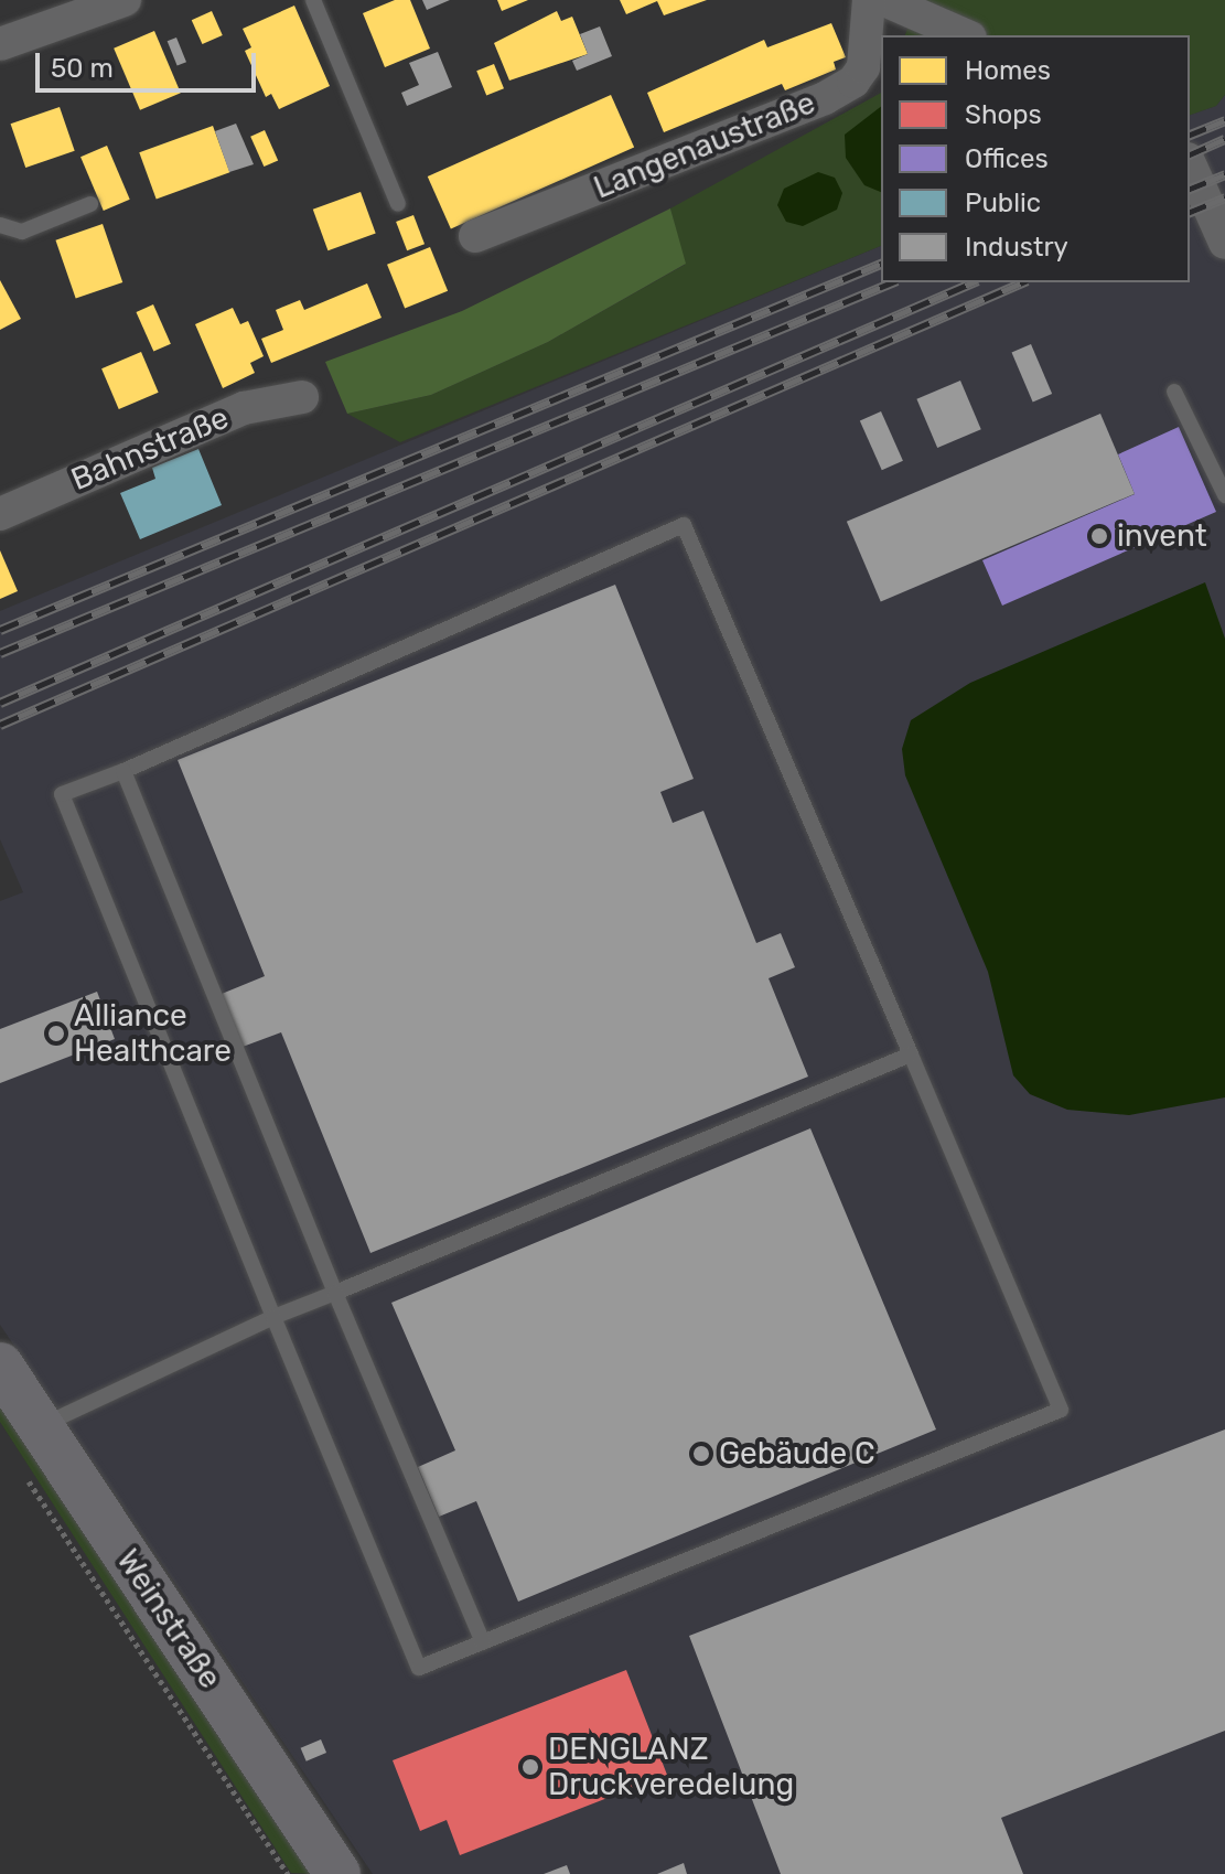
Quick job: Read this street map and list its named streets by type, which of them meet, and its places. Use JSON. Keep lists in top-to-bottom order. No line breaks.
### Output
{"streets":{"main road":["Weinstraße"],"street":["Langenaustraße","Bahnstraße"]},"places":["invent","Alliance Healthcare","Gebäude C","DENGLANZ Druckveredelung"],"legend":["Homes","Shops","Offices","Public","Industry"],"scale_bar":"50 m"}
